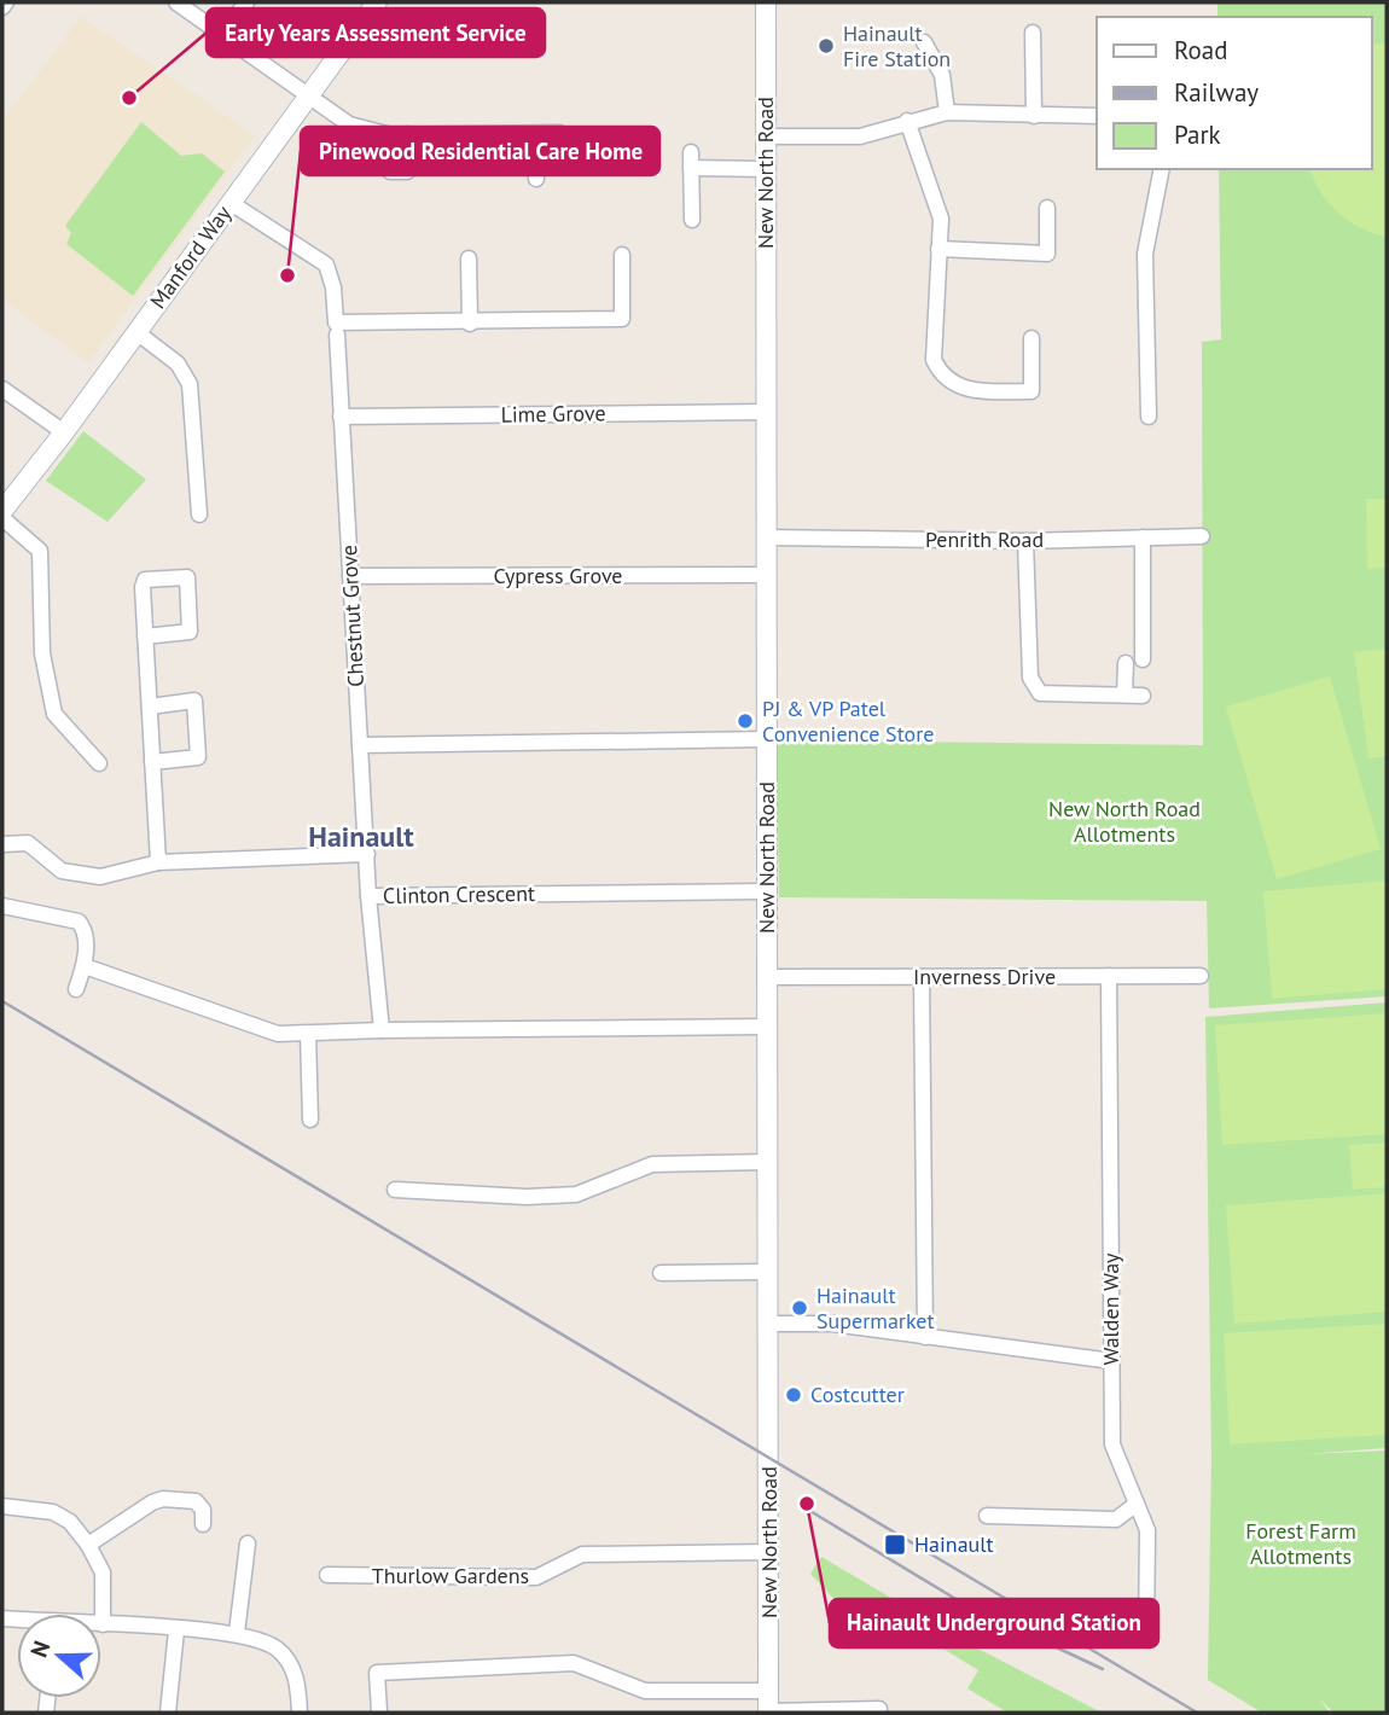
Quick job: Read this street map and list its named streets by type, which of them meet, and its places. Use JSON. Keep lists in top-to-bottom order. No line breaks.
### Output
{"streets":{"street":["New North Road","Manford Way","Lime Grove","Penrith Road","Cypress Grove","Chestnut Grove","Clinton Crescent","Inverness Drive","Walden Way","Thurlow Gardens"]},"crossings":[["New North Road","Lime Grove"],["New North Road","Penrith Road"],["New North Road","Cypress Grove"],["New North Road","Clinton Crescent"],["New North Road","Inverness Drive"],["New North Road","Thurlow Gardens"],["Lime Grove","Chestnut Grove"],["Cypress Grove","Chestnut Grove"],["Chestnut Grove","Clinton Crescent"],["Inverness Drive","Walden Way"]],"districts":["Hainault"],"parks":["New North Road Allotments","Forest Farm Allotments"],"places":{"other":["Hainault Fire Station","Early Years Assessment Service","Pinewood Residential Care Home","PJ & VP Patel Convenience Store","Hainault Supermarket","Costcutter","Hainault Underground Station"],"transit":["Hainault"]},"legend":["Road","Railway","Park"],"north":"left"}
